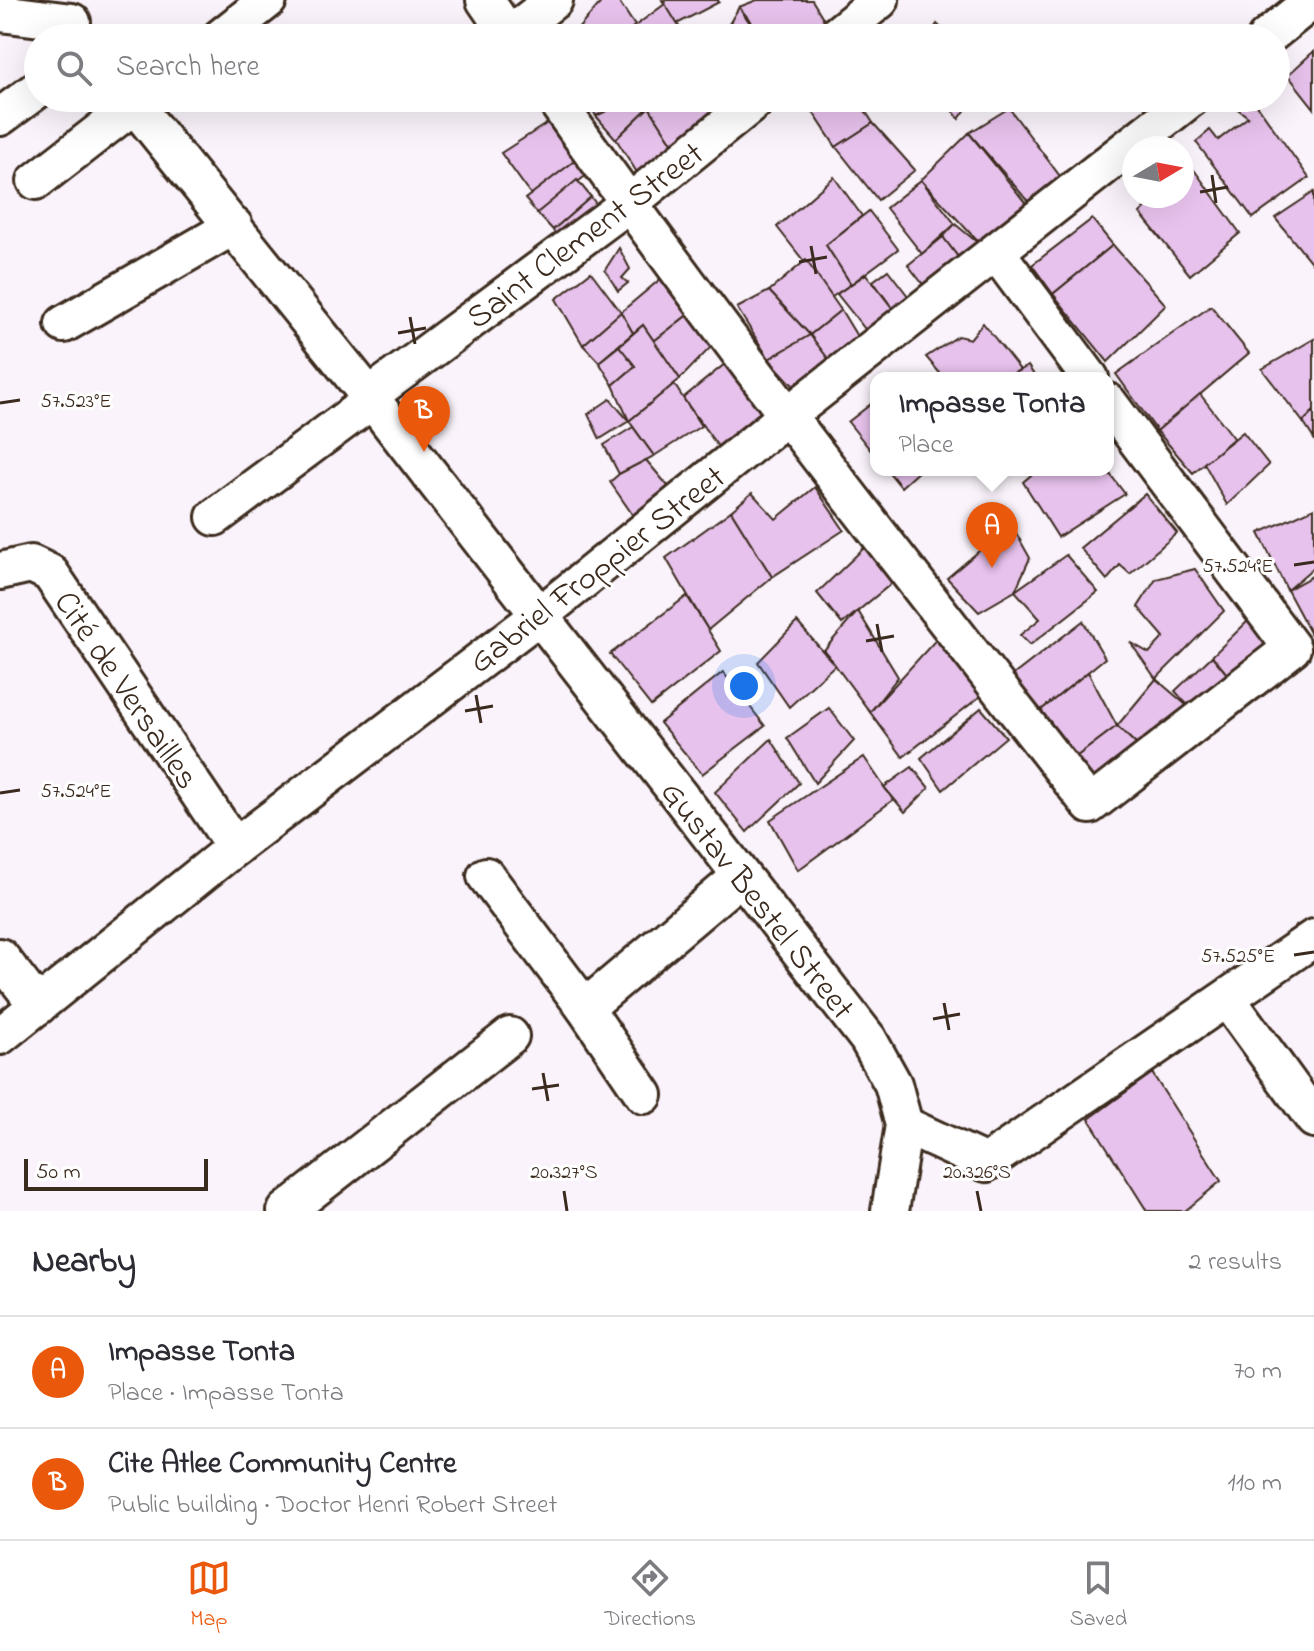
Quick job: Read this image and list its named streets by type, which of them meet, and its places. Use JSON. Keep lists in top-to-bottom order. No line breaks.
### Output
{"streets":{"street":["Saint Clement Street","Gabriel Froppier Street","Cité de Versailles","Gustav Bestel Street"]},"crossings":[["Saint Clement Street","Gustav Bestel Street"],["Gabriel Froppier Street","Cité de Versailles"],["Gabriel Froppier Street","Gustav Bestel Street"]],"scale_bar":"50 m","north":"right","page":{"search":"Search here","popup":["Impasse Tonta","Place"],"pins":["B","A"],"scale":"50 m","heading":["Nearby","2 results"],"list":[{"mark":"A","name":"Impasse Tonta","note":"Place · Impasse Tonta","value":"70 m"},{"mark":"B","name":"Cite Atlee Community Centre","note":"Public building · Doctor Henri Robert Street","value":"110 m"}],"nav":["Map","Directions","Saved"]},"coordinates":["57.523°E","57.524°E","57.525°E","20.327°S","20.326°S"]}
